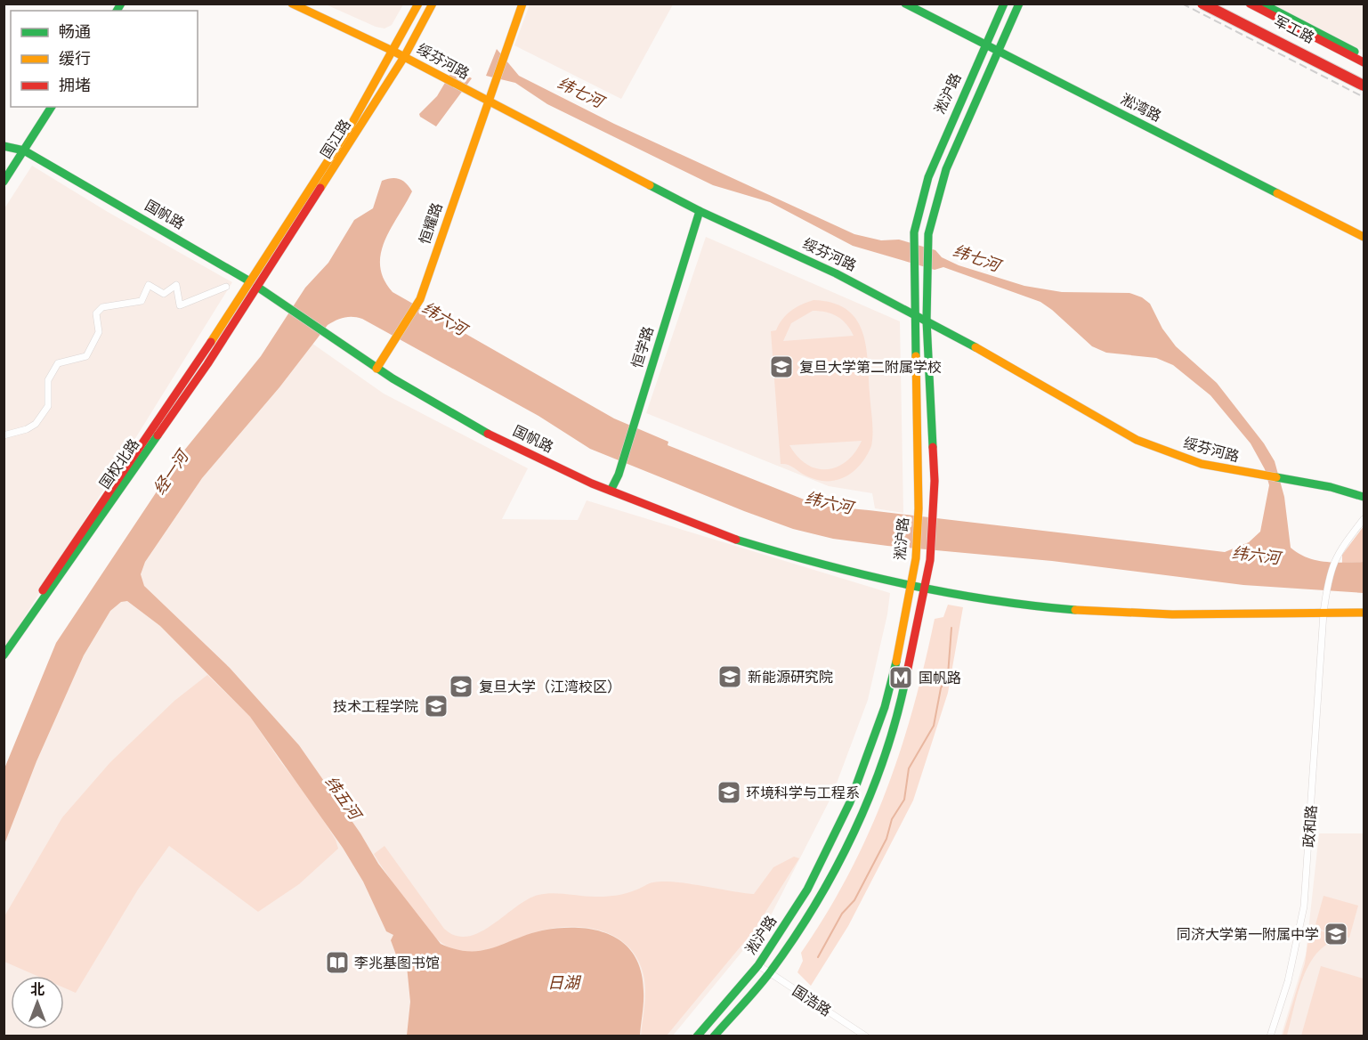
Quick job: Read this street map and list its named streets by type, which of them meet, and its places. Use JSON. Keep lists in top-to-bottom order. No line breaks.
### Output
{"streets":{"main road":["军工路","绥芬河路","淞沪路","淞湾路","国江路","国帆路","恒耀路","恒学路","国权北路"],"street":["政和路","国浩路"]},"crossings":[["绥芬河路","淞沪路"],["绥芬河路","国江路"],["绥芬河路","恒耀路"],["绥芬河路","恒学路"],["淞沪路","淞湾路"],["淞沪路","国帆路"],["淞沪路","国浩路"],["国江路","国帆路"],["国江路","国权北路"],["国帆路","恒耀路"],["国帆路","恒学路"],["国帆路","国权北路"],["国帆路","政和路"]],"water":["纬七河","纬六河","经一河","纬五河","日湖"],"places":{"school or university":["复旦大学第二附属学校","新能源研究院","复旦大学（江湾校区）","技术工程学院","环境科学与工程系","同济大学第一附属中学"],"metro station":["国帆路"],"library":["李兆基图书馆"]},"legend":["畅通","缓行","拥堵"],"north":"top"}
